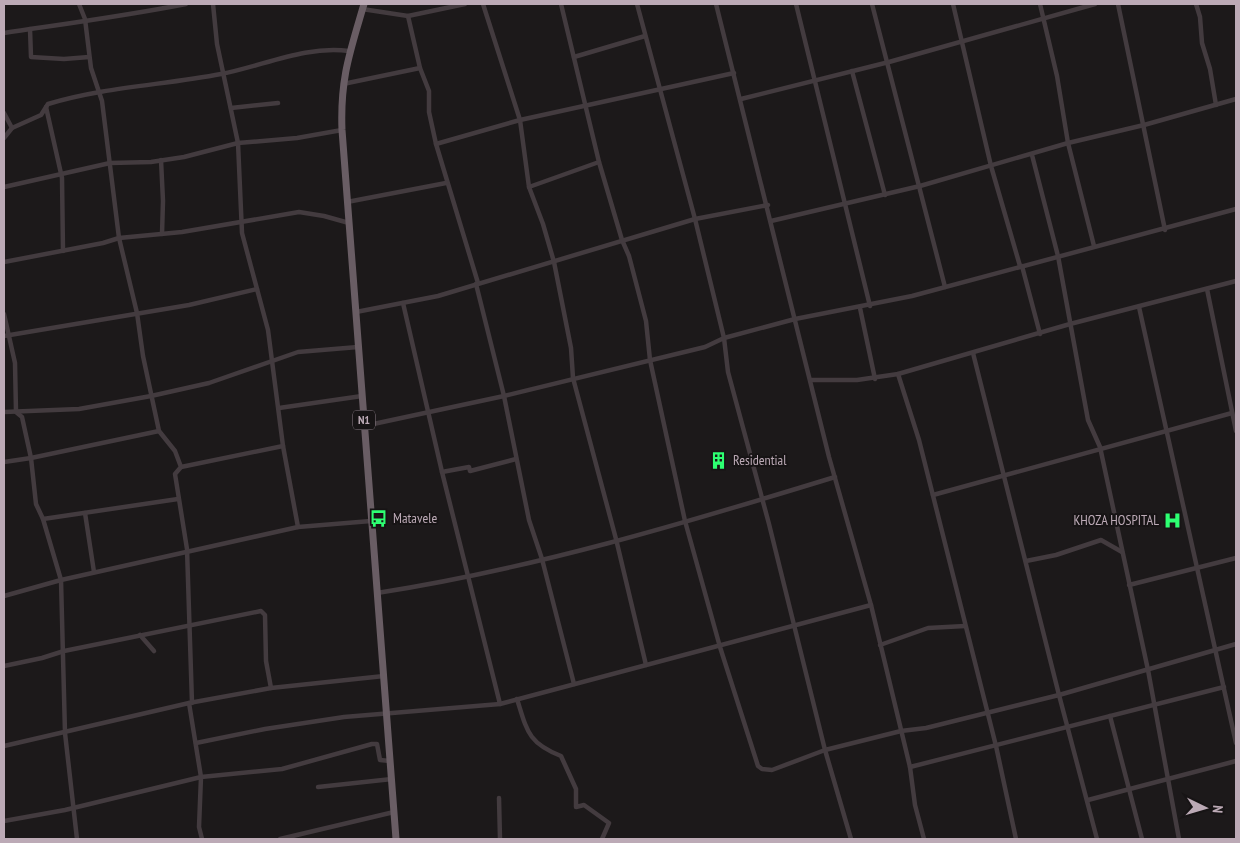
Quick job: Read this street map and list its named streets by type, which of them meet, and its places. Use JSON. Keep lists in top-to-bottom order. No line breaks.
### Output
{"streets":{"highway":["N1"]},"places":{"building":["Residential"],"bus stop":["Matavele"],"hospital":["KHOZA HOSPITAL"]},"north":"right"}
